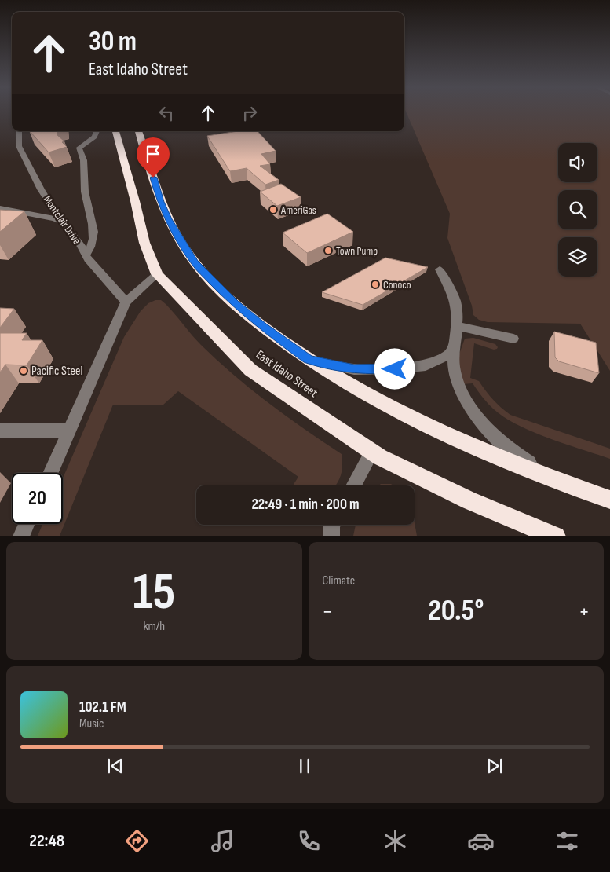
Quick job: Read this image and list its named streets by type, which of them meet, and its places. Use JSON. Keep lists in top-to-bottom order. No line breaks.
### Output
{"streets":{"highway":["East Idaho Street"],"street":["Montclair Drive"]},"places":["AmeriGas","Town Pump","Conoco","Pacific Steel"],"page":{"turn":["30 m","East Idaho Street"],"limit":"20","trip":"22:49 · 1 min · 200 m","tile":[["15","km/h"],"Climate"],"heat":["−","20.5°","+"],"song":["102.1 FM","Music"],"tabs":"22:48"}}
